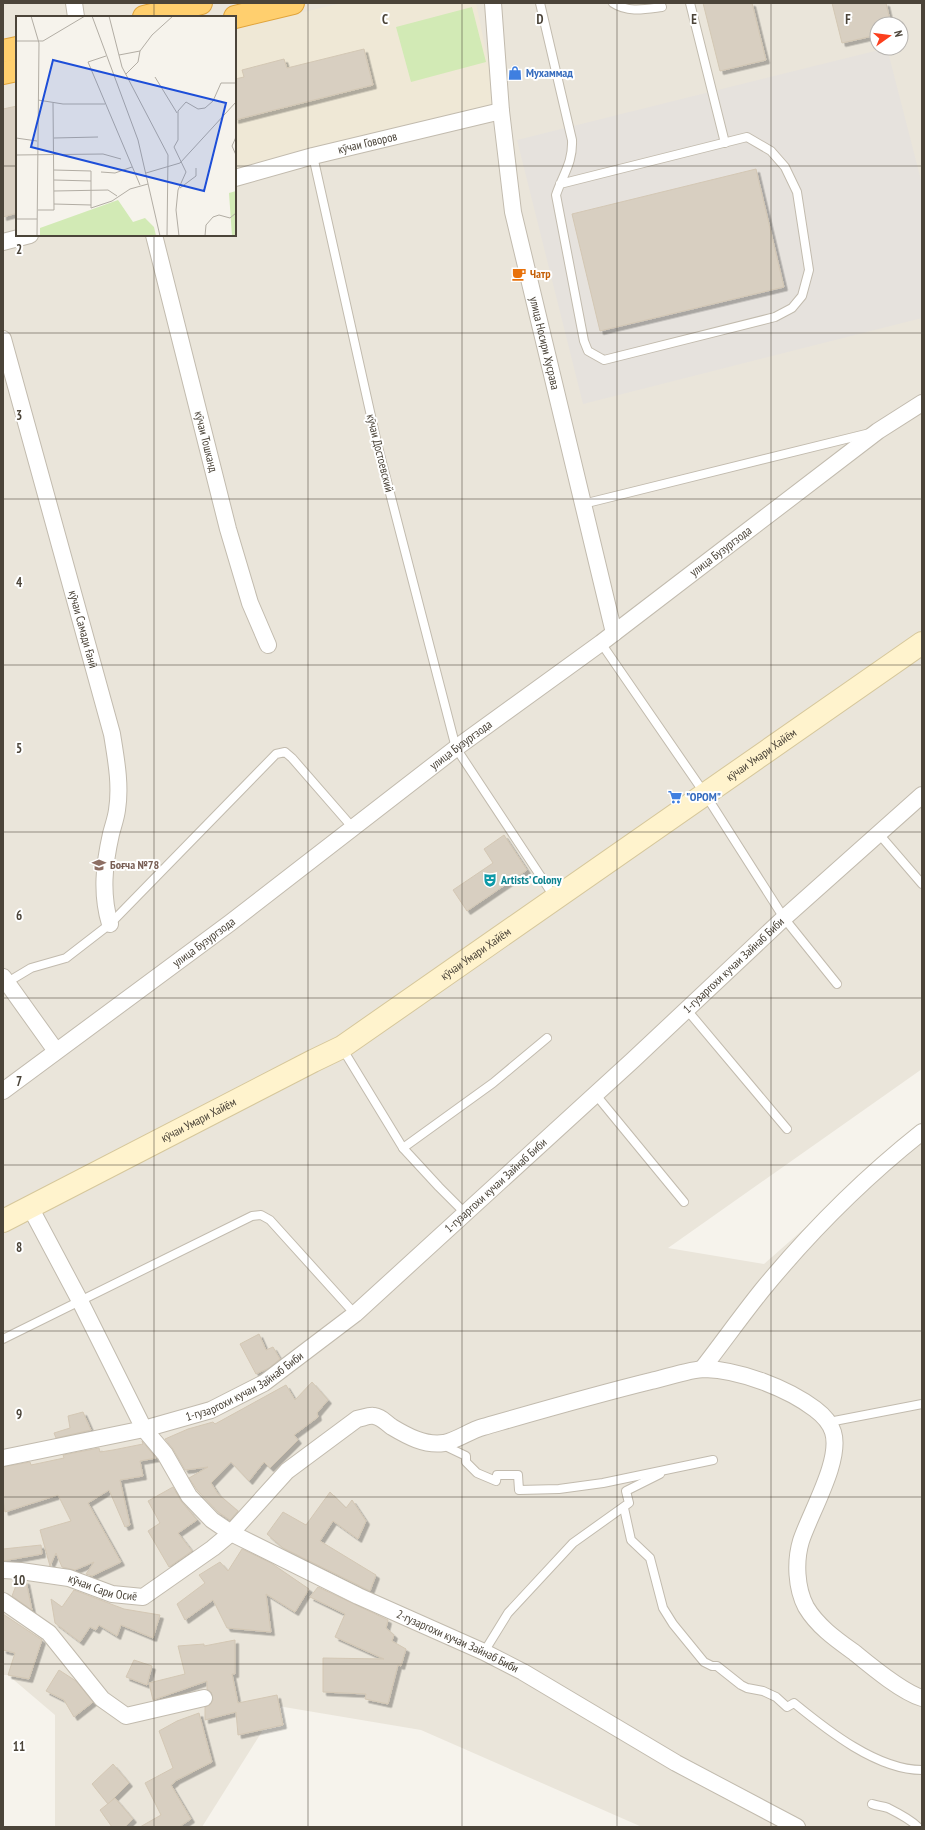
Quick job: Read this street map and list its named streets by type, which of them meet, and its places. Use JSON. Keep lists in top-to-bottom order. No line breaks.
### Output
{"streets":{"main road":["кӯчаи Умари Хайём"],"street":["кӯчаи Говоров","улица Носири Хусрава","кӯчаи Тошканд","улица Бузургзода","кӯчаи Самади Ғанӣ","1-гузаргохи кучаи Зайнаб Биби","кӯчаи Сари Осиё","2-гузаргохи кучаи Зайнаб Биби"],"lane":["кӯчаи Достоевский"]},"crossings":[["кӯчаи Говоров","улица Носири Хусрава"],["кӯчаи Говоров","кӯчаи Достоевский"],["улица Носири Хусрава","улица Бузургзода"],["кӯчаи Достоевский","улица Бузургзода"],["кӯчаи Достоевский","кӯчаи Умари Хайём"],["кӯчаи Умари Хайём","2-гузаргохи кучаи Зайнаб Биби"],["1-гузаргохи кучаи Зайнаб Биби","2-гузаргохи кучаи Зайнаб Биби"],["кӯчаи Сари Осиё","2-гузаргохи кучаи Зайнаб Биби"]],"places":{"shop":["Мухаммад"],"cafe":["Чатр"],"supermarket":["\"OPOM\""],"school or university":["Боғча №78"],"theatre":["Artists’ Colony"]},"north":"right","grid":{"columns":["C","D","E","F"],"rows":["2","3","4","5","6","7","8","9","10","11"]}}
